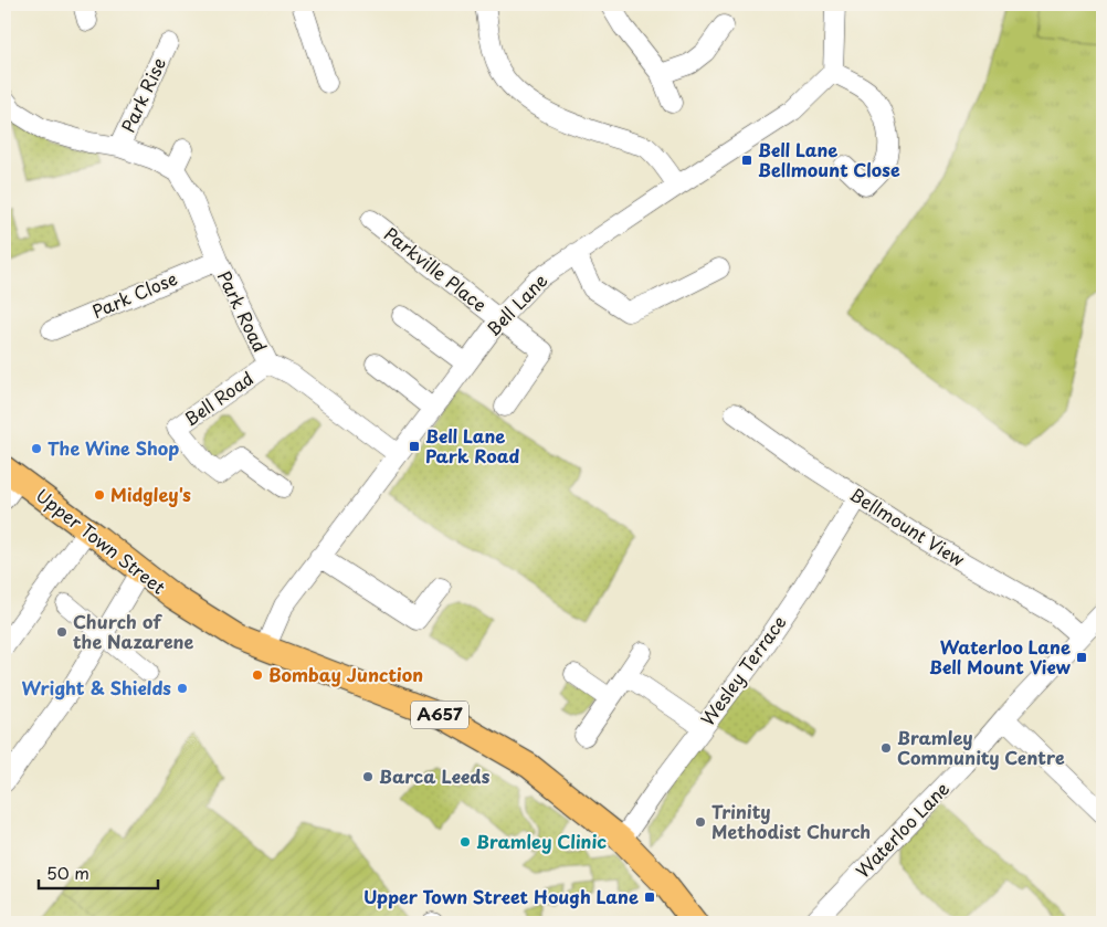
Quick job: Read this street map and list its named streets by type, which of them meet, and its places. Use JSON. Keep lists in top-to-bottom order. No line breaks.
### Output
{"streets":{"main road":["Upper Town Street","A657"],"street":["Park Rise","Parkville Place","Park Close","Bell Lane","Park Road","Bell Road","Bellmount View","Wesley Terrace","Waterloo Lane"]},"crossings":[["Park Rise","Park Road"],["Parkville Place","Bell Lane"],["Park Close","Park Road"],["Bell Lane","Park Road"],["Bell Lane","Upper Town Street"],["Park Road","Bell Road"],["Bellmount View","Wesley Terrace"],["Bellmount View","Waterloo Lane"],["Upper Town Street","Wesley Terrace"]],"places":{"transit":["Bell Lane Bellmount Close","Bell Lane Park Road","Waterloo Lane Bell Mount View","Upper Town Street Hough Lane"],"other":["The Wine Shop","Midgley's","Church of the Nazarene","Bombay Junction","Wright & Shields","Bramley Community Centre","Barca Leeds","Trinity Methodist Church","Bramley Clinic"]},"scale_bar":"50 m"}
